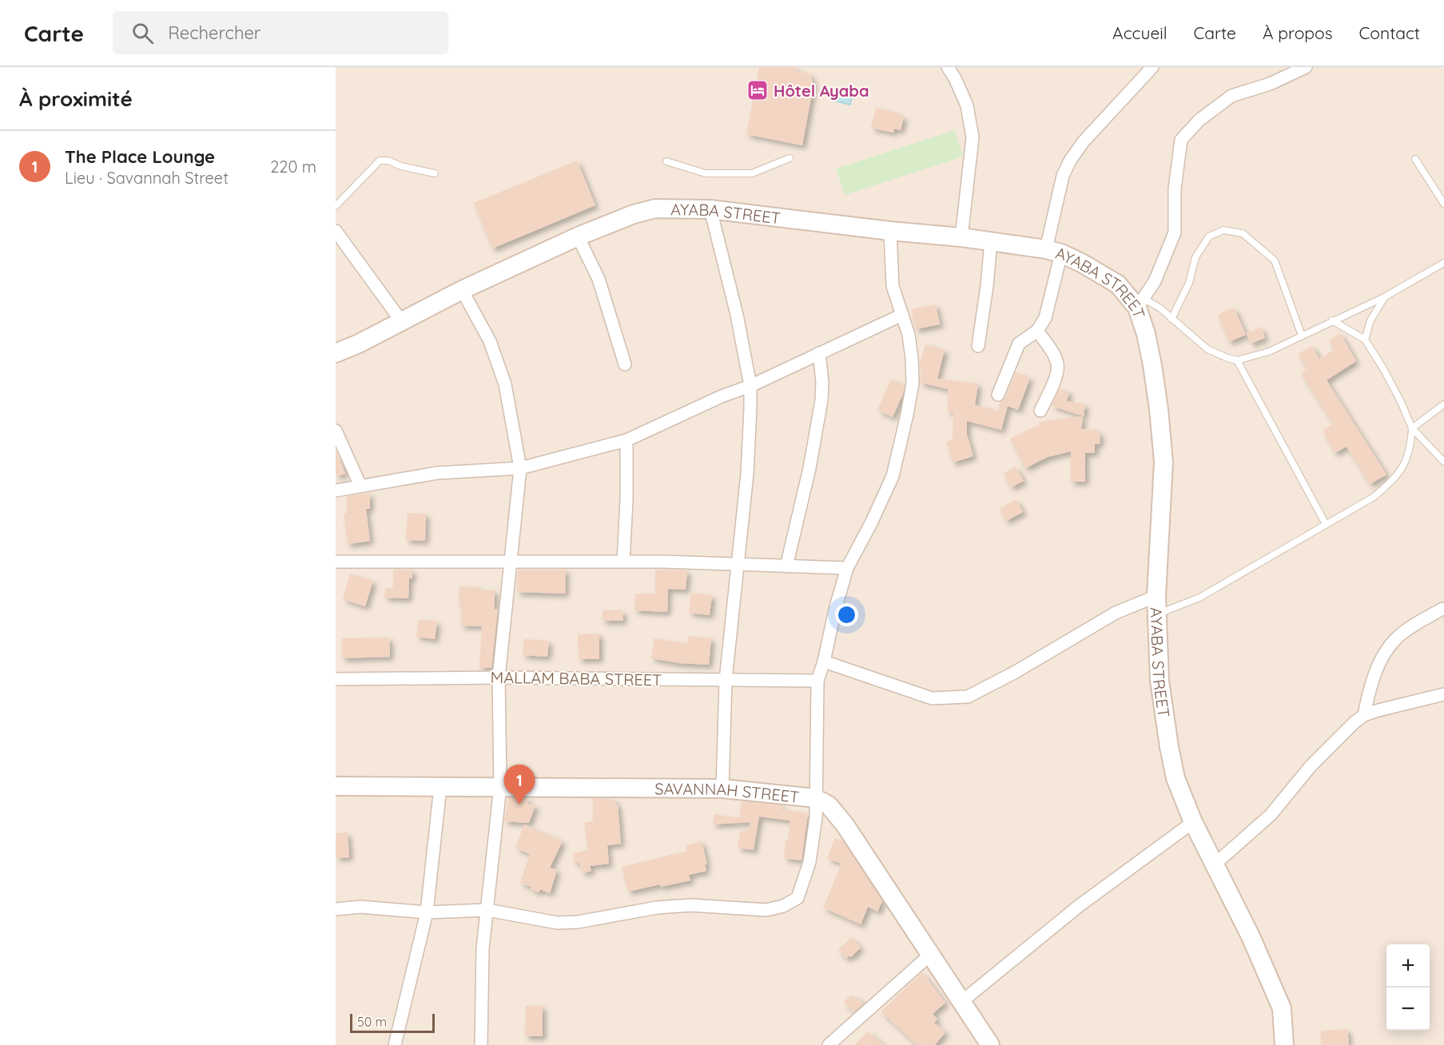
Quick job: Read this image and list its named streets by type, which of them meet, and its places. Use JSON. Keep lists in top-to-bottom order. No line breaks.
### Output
{"streets":{"main road":["AYABA STREET","SAVANNAH STREET"],"street":["MALLAM BABA STREET"]},"places":{"hotel":["Hôtel Ayaba"]},"scale_bar":"50 m","page":{"header":"Carte","search":"Rechercher","nav":["Accueil","Carte","À propos","Contact"],"heading":"À proximité","list":[{"mark":"1","name":"The Place Lounge","note":"Lieu · Savannah Street","value":"220 m"}],"pins":"1","map_buttons":["+","−"],"scale":"50 m"}}
